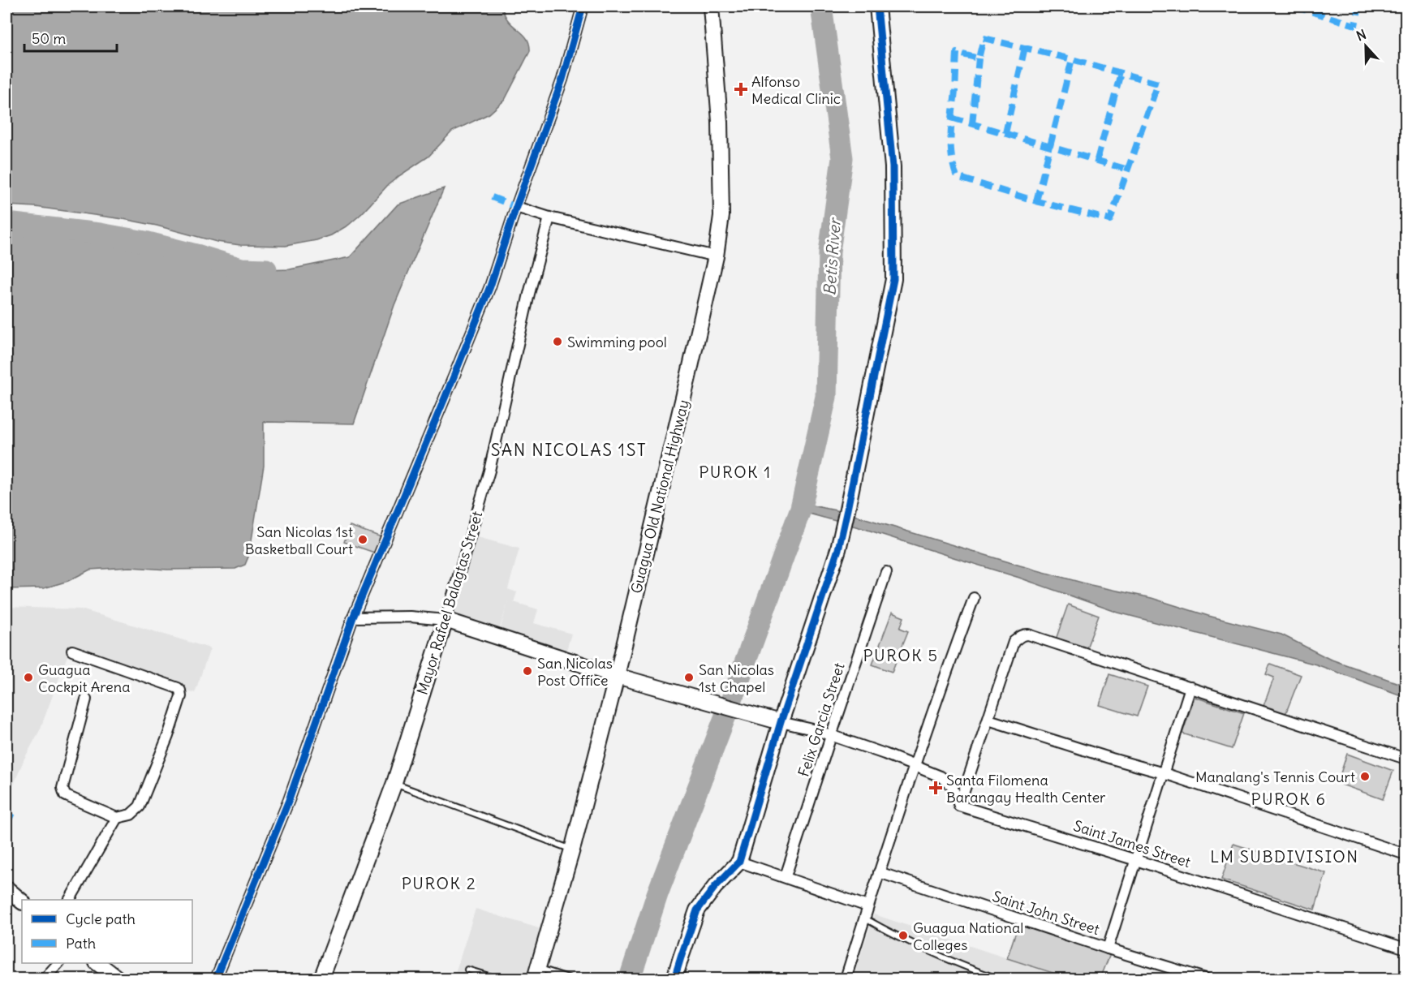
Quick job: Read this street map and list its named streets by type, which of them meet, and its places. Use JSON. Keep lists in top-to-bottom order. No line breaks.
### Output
{"streets":{"street":["Guagua Old National Highway","Mayor Rafael Balagtas Street","Felix Garcia Street","Saint James Street","Saint John Street"]},"districts":["SAN NICOLAS 1ST","PUROK 1","PUROK 5","PUROK 6","LM SUBDIVISION","PUROK 2"],"water":["Betis River"],"places":{"health":["Alfonso Medical Clinic","Santa Filomena Barangay Health Center"],"other":["Swimming pool","San Nicolas 1st Basketball Court","San Nicolas Post Office","Guagua Cockpit Arena","San Nicolas 1st Chapel","Manalang's Tennis Court","Guagua National Colleges"]},"legend":["Cycle path","Path"],"scale_bar":"50 m","north":"top"}
